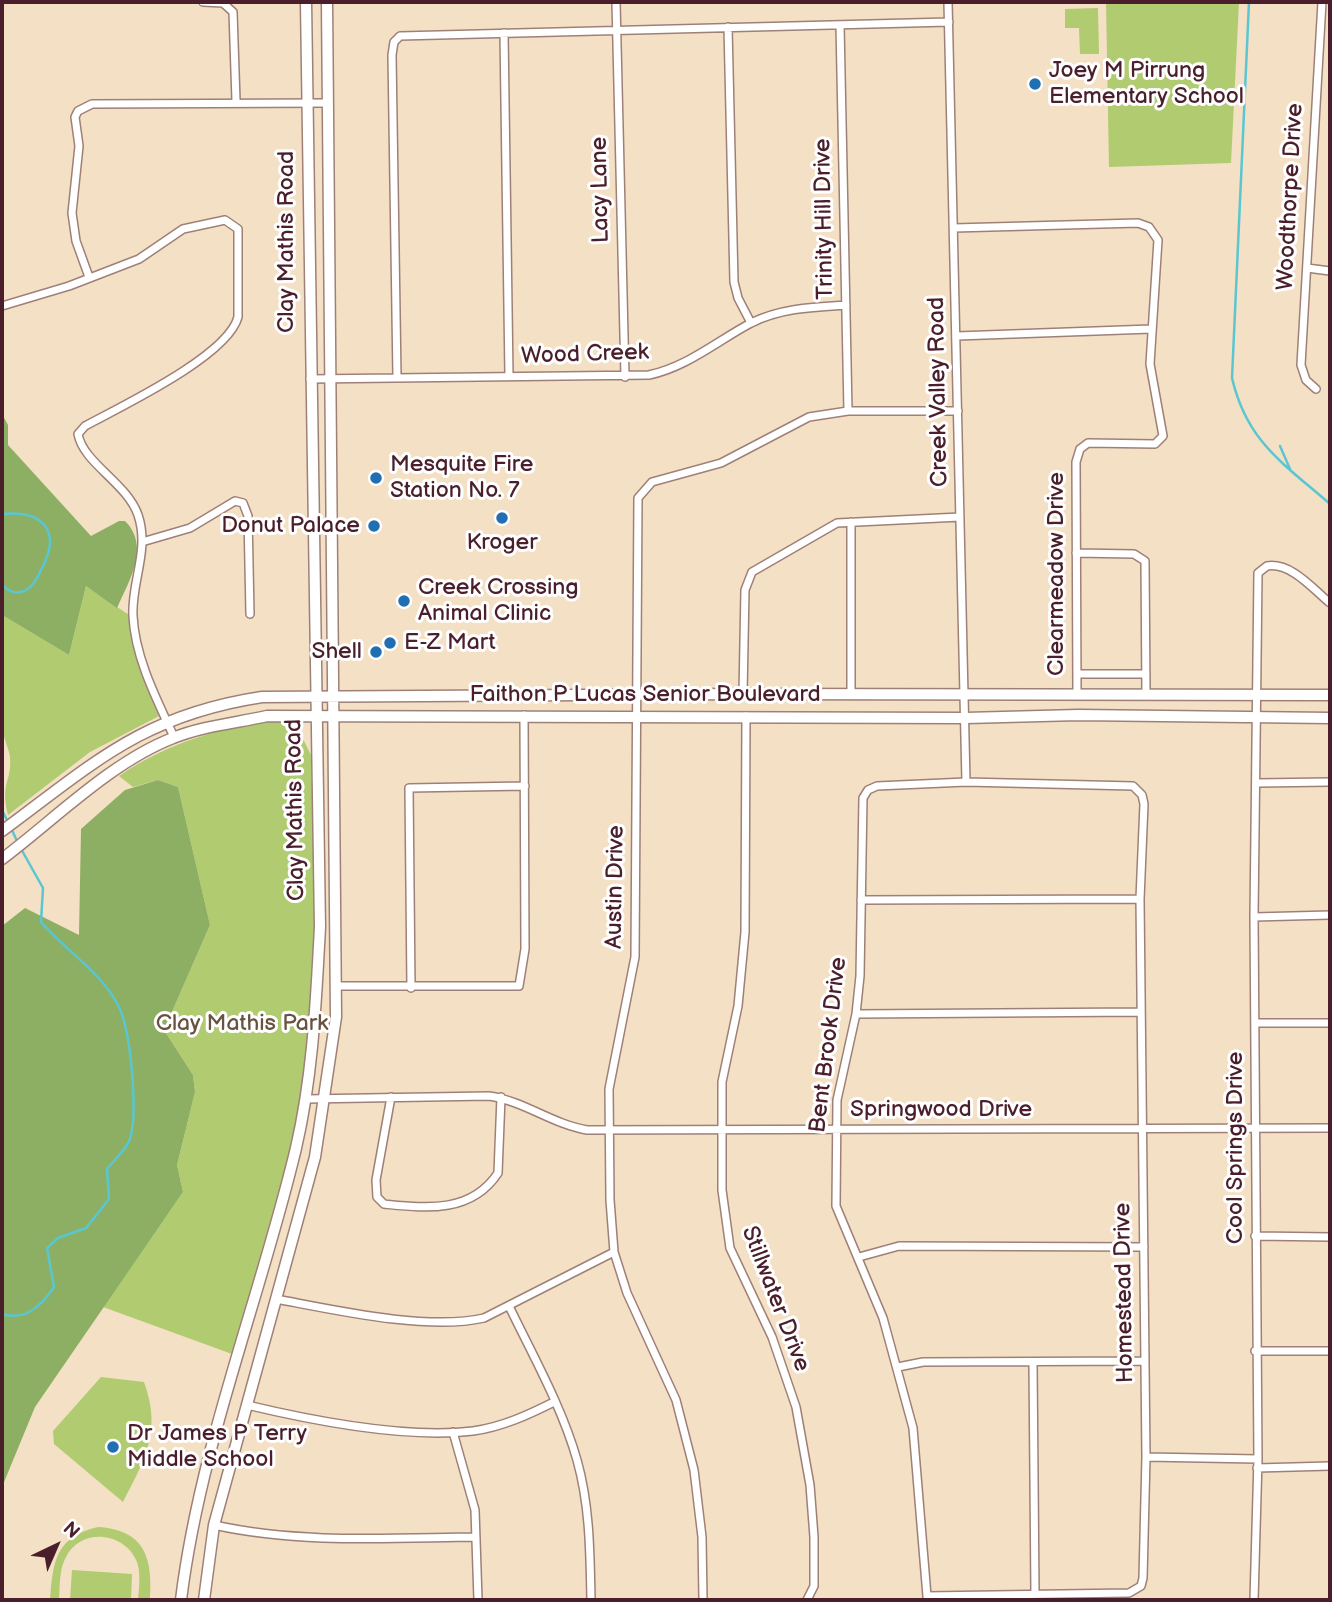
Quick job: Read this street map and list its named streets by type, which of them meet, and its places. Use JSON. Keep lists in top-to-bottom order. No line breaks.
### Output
{"streets":{"main road":["Clay Mathis Road","Faithon P Lucas Senior Boulevard"],"street":["Lacy Lane","Woodthorpe Drive","Trinity Hill Drive","Wood Creek","Creek Valley Road","Clearmeadow Drive","Austin Drive","Bent Brook Drive","Springwood Drive","Cool Springs Drive","Homestead Drive","Stillwater Drive"]},"crossings":[["Lacy Lane","Wood Creek"],["Trinity Hill Drive","Wood Creek"],["Trinity Hill Drive","Austin Drive"],["Clay Mathis Road","Wood Creek"],["Clay Mathis Road","Faithon P Lucas Senior Boulevard"],["Clay Mathis Road","Springwood Drive"],["Creek Valley Road","Clearmeadow Drive"],["Creek Valley Road","Faithon P Lucas Senior Boulevard"],["Creek Valley Road","Austin Drive"],["Creek Valley Road","Bent Brook Drive"],["Clearmeadow Drive","Faithon P Lucas Senior Boulevard"],["Faithon P Lucas Senior Boulevard","Austin Drive"],["Faithon P Lucas Senior Boulevard","Cool Springs Drive"],["Faithon P Lucas Senior Boulevard","Stillwater Drive"],["Austin Drive","Springwood Drive"],["Bent Brook Drive","Springwood Drive"],["Bent Brook Drive","Homestead Drive"],["Springwood Drive","Cool Springs Drive"],["Springwood Drive","Homestead Drive"],["Springwood Drive","Stillwater Drive"]],"parks":["Clay Mathis Park"],"places":["Joey M Pirrung Elementary School","Mesquite Fire Station No. 7","Kroger","Donut Palace","Creek Crossing Animal Clinic","E-Z Mart","Shell","Dr James P Terry Middle School"],"north":"top right"}
